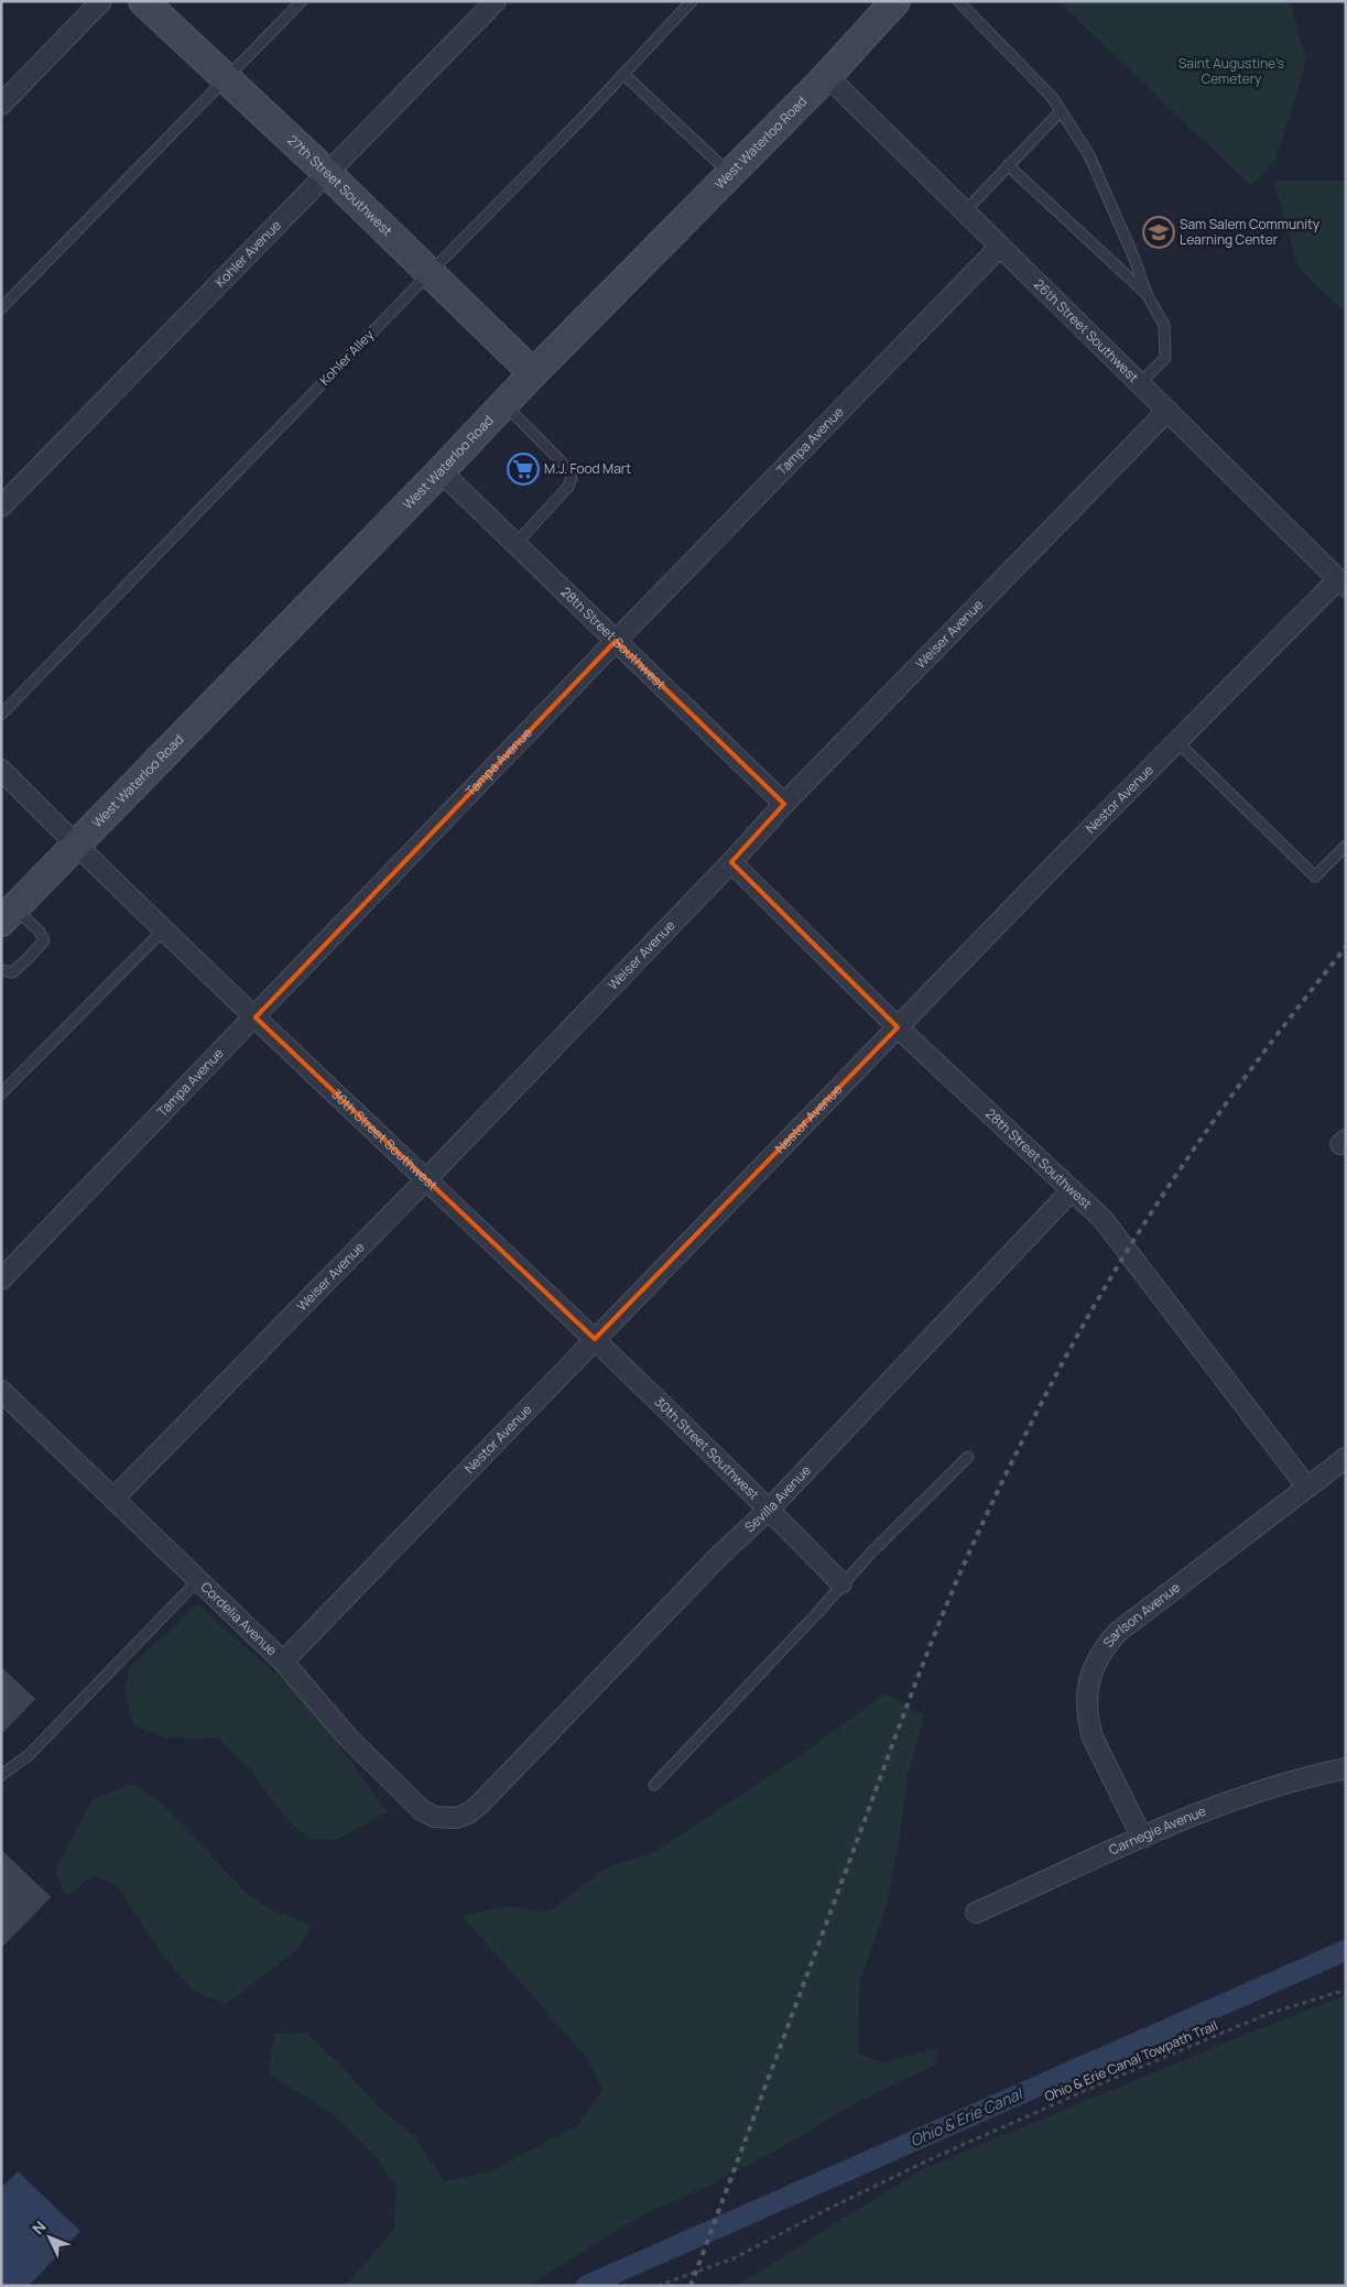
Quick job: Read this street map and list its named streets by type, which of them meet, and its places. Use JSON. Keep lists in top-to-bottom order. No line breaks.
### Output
{"streets":{"main road":["West Waterloo Road","27th Street Southwest"],"street":["Kohler Avenue","26th Street Southwest","Tampa Avenue","Weiser Avenue","28th Street Southwest","Nestor Avenue","30th Street Southwest","Sevilla Avenue","Sarlson Avenue","Cordelia Avenue","Carnegie Avenue"],"lane":["Kohler Alley"],"path":["Ohio & Erie Canal Towpath Trail"]},"crossings":[["West Waterloo Road","27th Street Southwest"],["West Waterloo Road","26th Street Southwest"],["West Waterloo Road","28th Street Southwest"],["West Waterloo Road","30th Street Southwest"],["27th Street Southwest","Kohler Avenue"],["27th Street Southwest","Kohler Alley"],["26th Street Southwest","Tampa Avenue"],["26th Street Southwest","Weiser Avenue"],["26th Street Southwest","Nestor Avenue"],["Tampa Avenue","28th Street Southwest"],["Tampa Avenue","30th Street Southwest"],["Weiser Avenue","28th Street Southwest"],["Weiser Avenue","30th Street Southwest"],["Weiser Avenue","Cordelia Avenue"],["28th Street Southwest","Nestor Avenue"],["28th Street Southwest","Sevilla Avenue"],["28th Street Southwest","Sarlson Avenue"],["Nestor Avenue","30th Street Southwest"],["Nestor Avenue","Cordelia Avenue"],["30th Street Southwest","Sevilla Avenue"],["Sevilla Avenue","Cordelia Avenue"],["Sarlson Avenue","Carnegie Avenue"]],"water":["Ohio & Erie Canal"],"parks":["Saint Augustine's Cemetery"],"places":{"school or university":["Sam Salem Community Learning Center"],"supermarket":["M.J. Food Mart"]},"north":"top left"}
